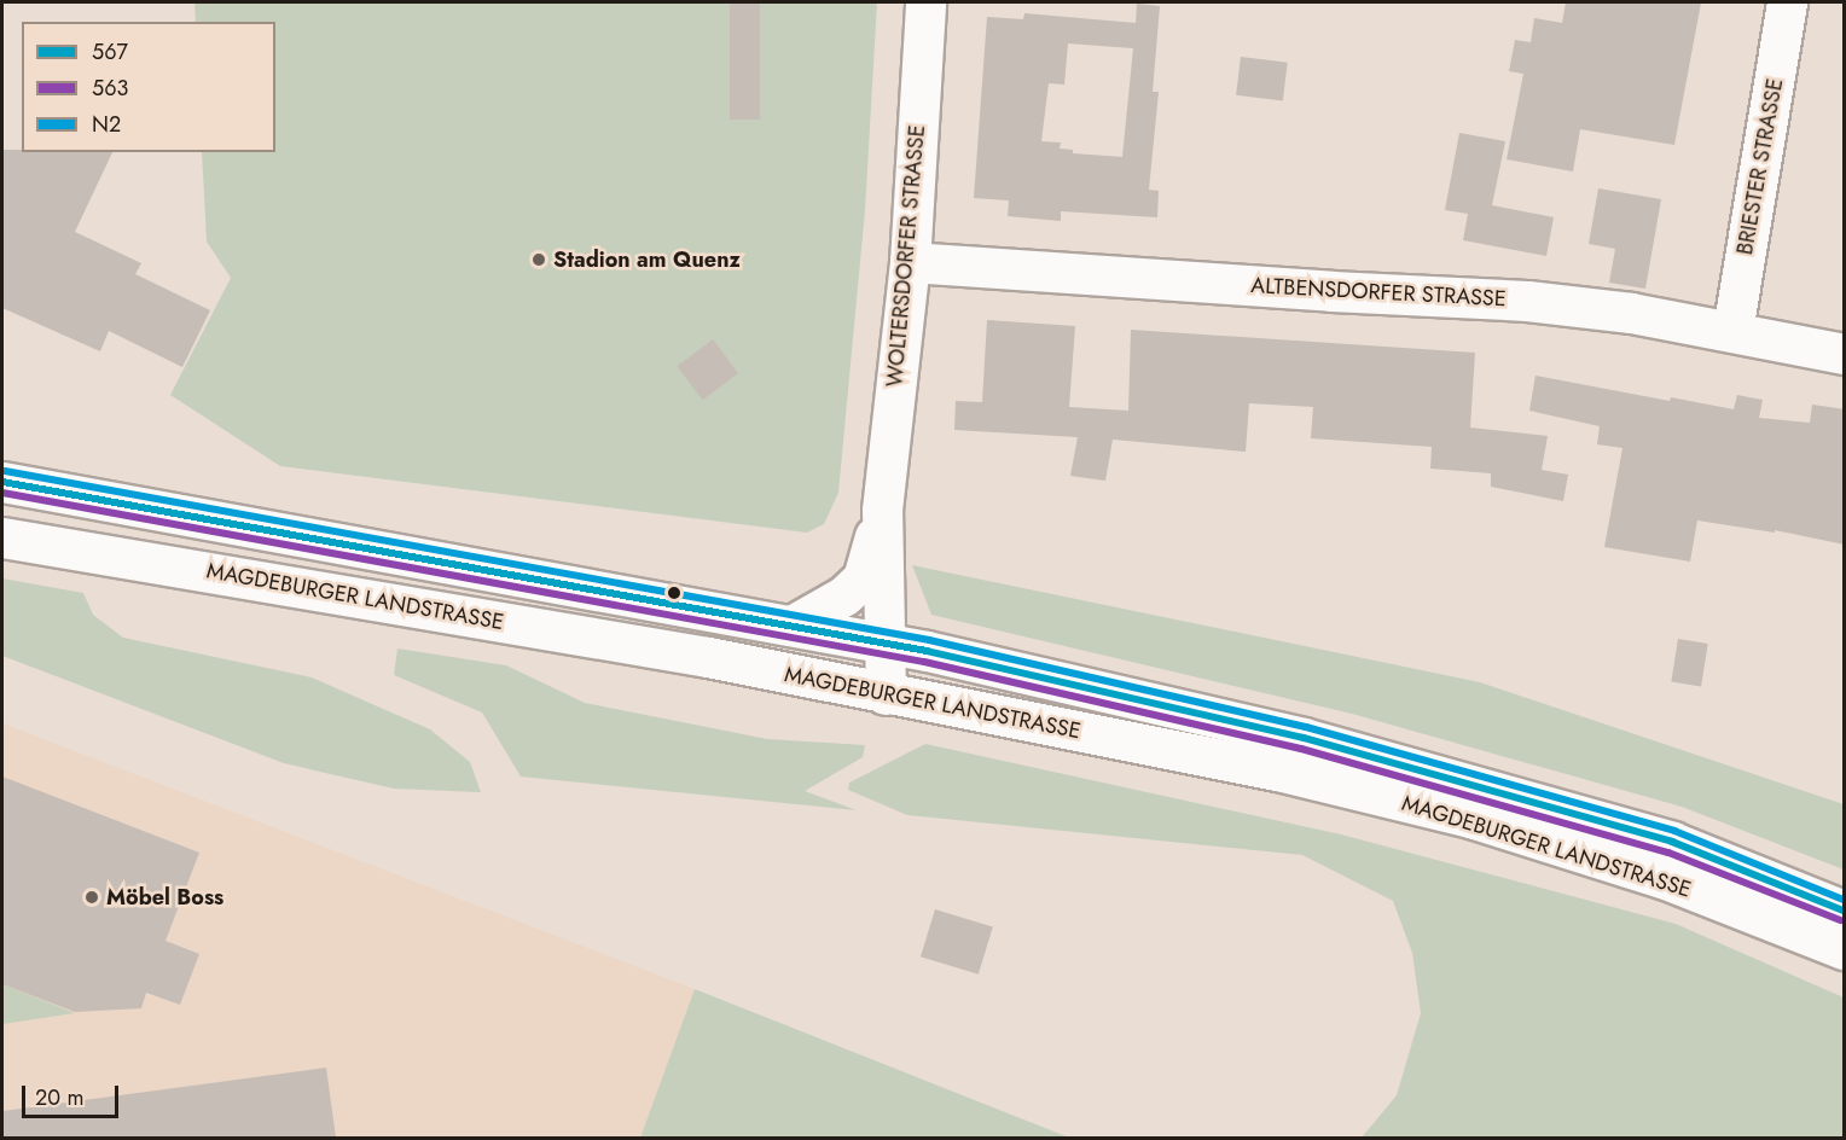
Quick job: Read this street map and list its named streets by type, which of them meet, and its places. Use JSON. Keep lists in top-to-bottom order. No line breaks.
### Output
{"streets":{"main road":["BRIESTER STRASSE","WOLTERSDORFER STRASSE","ALTBENSDORFER STRASSE","MAGDEBURGER LANDSTRASSE"]},"crossings":[["BRIESTER STRASSE","ALTBENSDORFER STRASSE"],["WOLTERSDORFER STRASSE","ALTBENSDORFER STRASSE"],["WOLTERSDORFER STRASSE","MAGDEBURGER LANDSTRASSE"]],"places":["Stadion am Quenz","Möbel Boss"],"lines":["transit line N2","transit line 567","transit line 563"],"legend":["567","563","N2"],"scale_bar":"20 m"}
